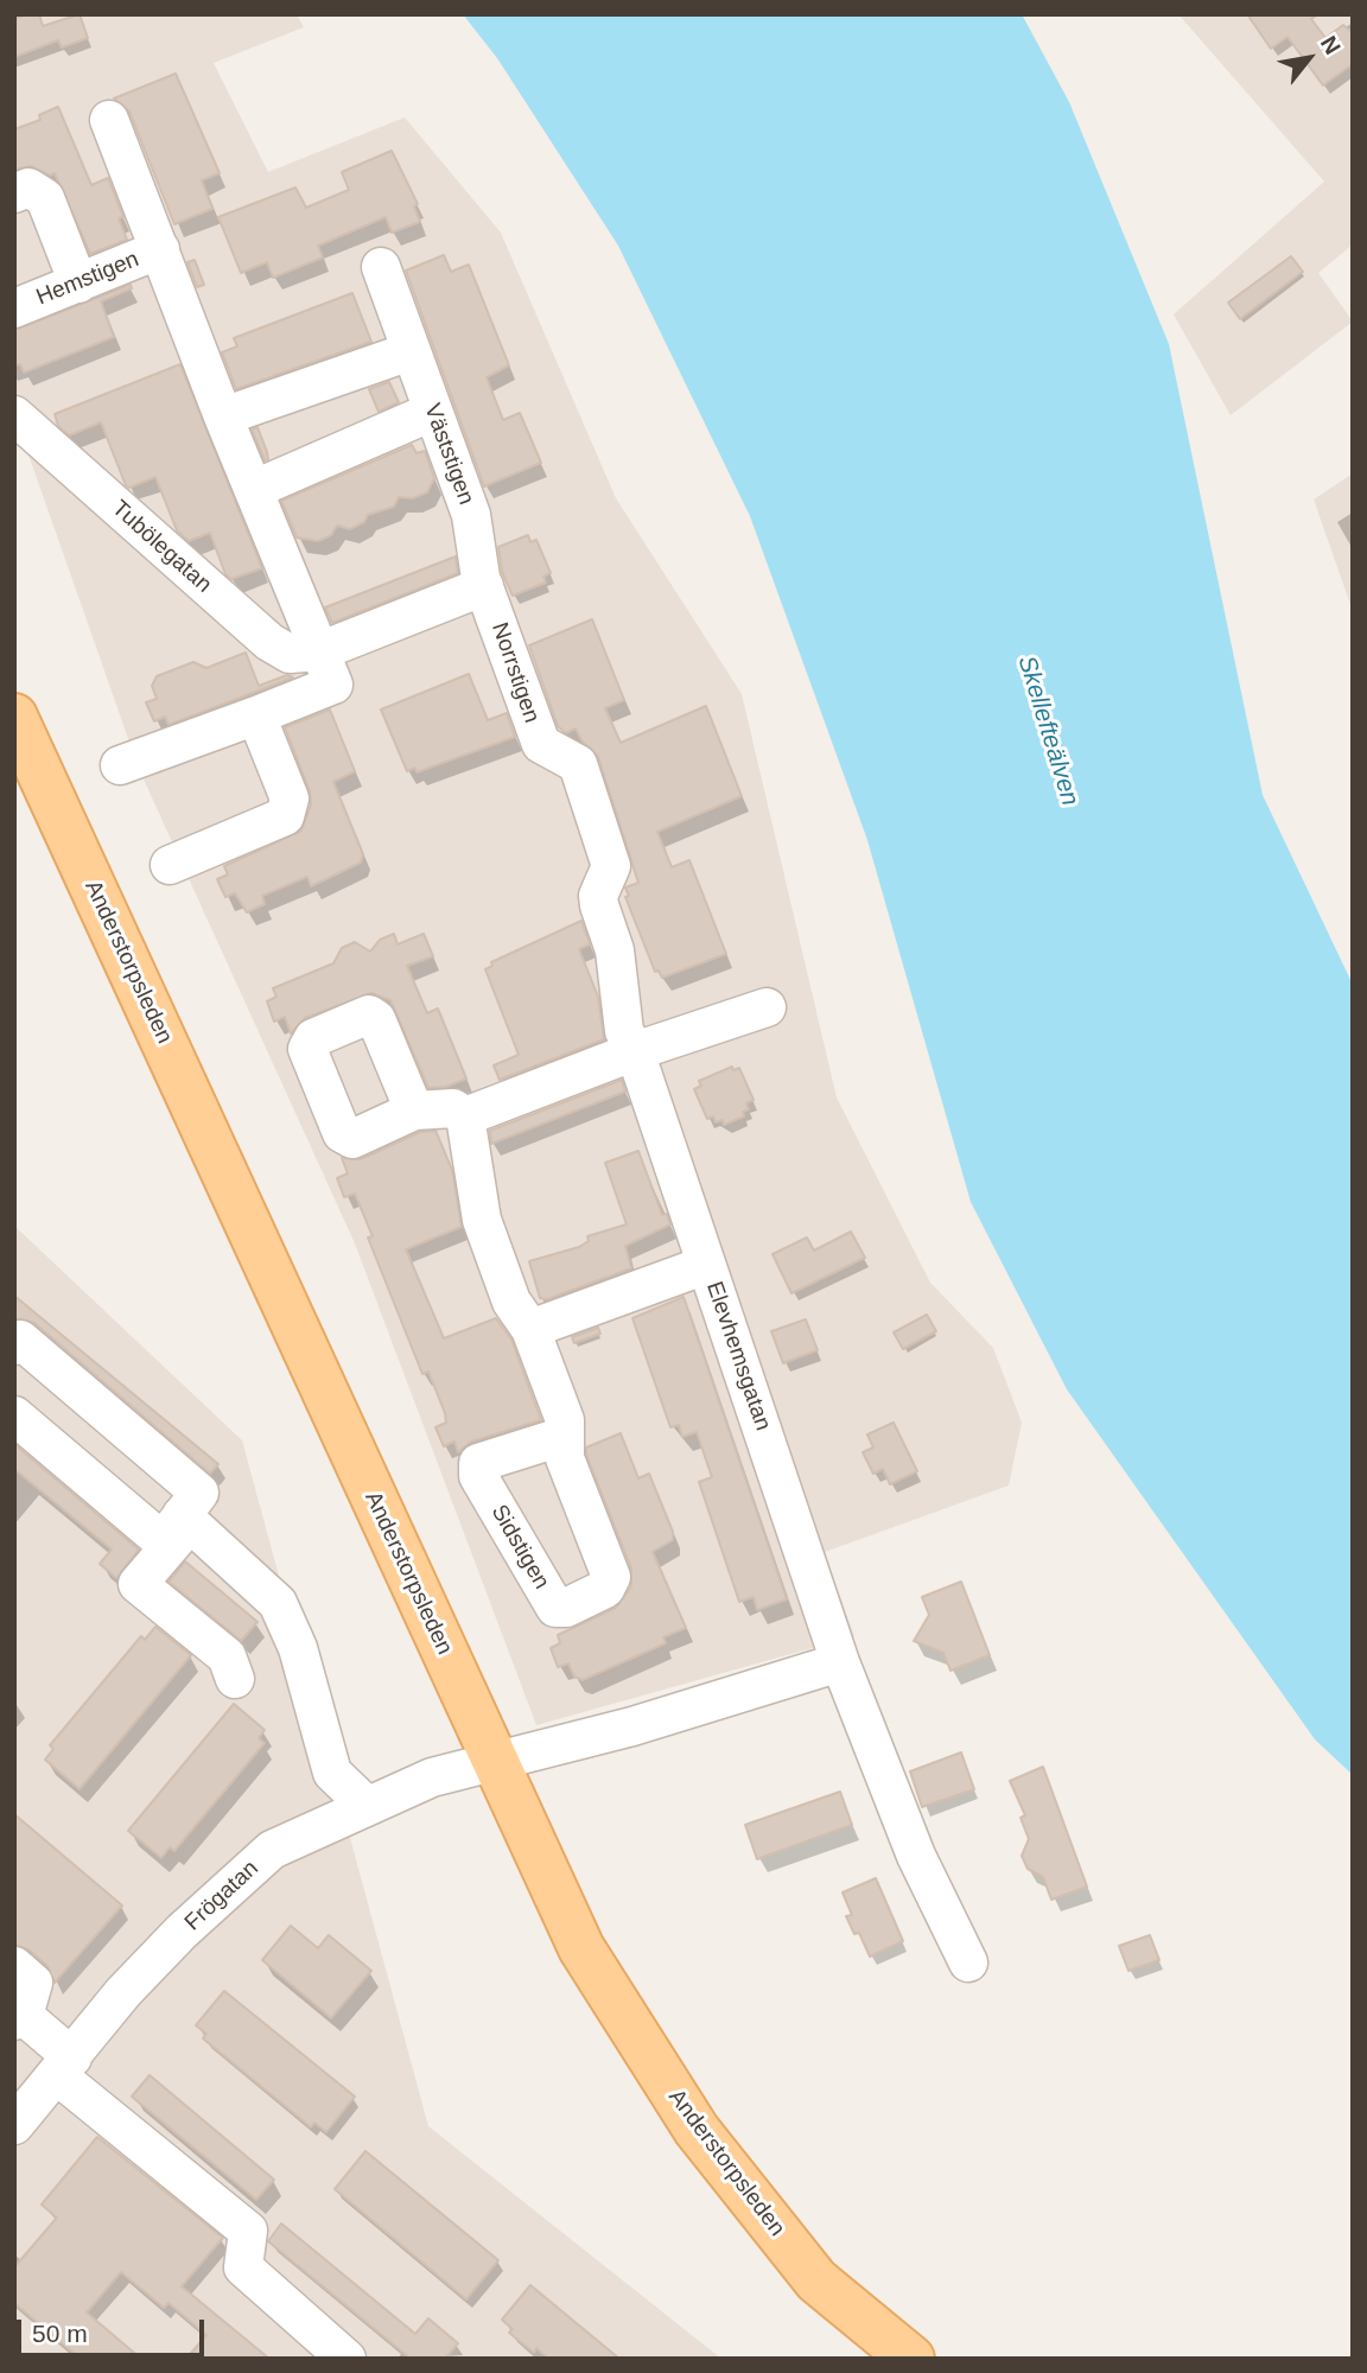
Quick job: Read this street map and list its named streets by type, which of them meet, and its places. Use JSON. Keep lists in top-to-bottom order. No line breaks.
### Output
{"streets":{"main road":["Anderstorpsleden"],"street":["Hemstigen","Väststigen","Tubölegatan","Norrstigen","Elevhemsgatan","Sidstigen","Frögatan"]},"crossings":[["Väststigen","Norrstigen"],["Norrstigen","Elevhemsgatan"],["Anderstorpsleden","Frögatan"]],"water":["Skellefteälven"],"scale_bar":"50 m","north":"top right"}
